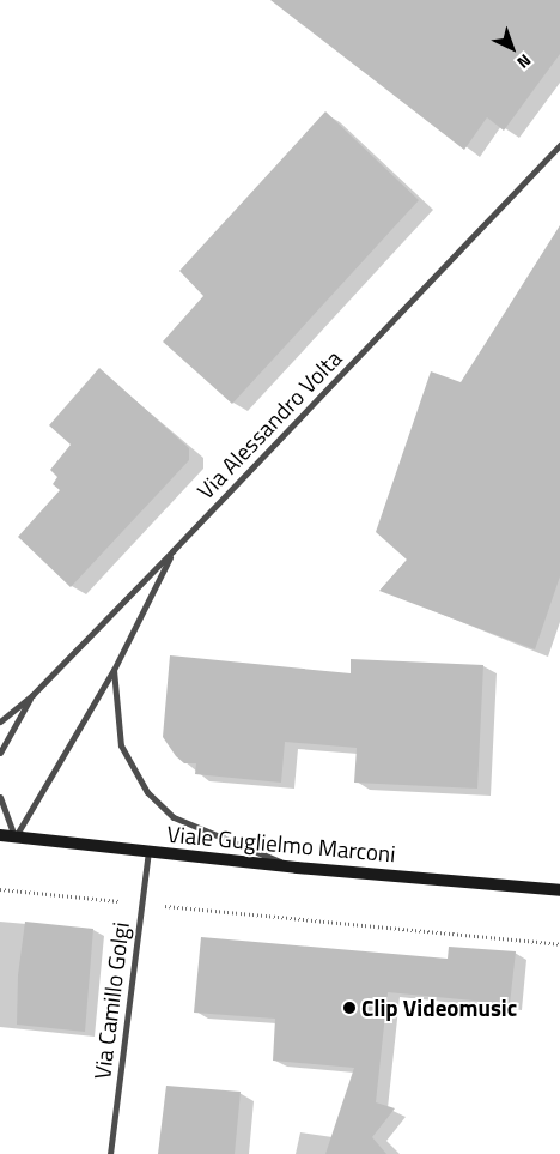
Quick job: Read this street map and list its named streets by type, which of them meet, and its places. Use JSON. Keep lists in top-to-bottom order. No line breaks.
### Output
{"streets":{"street":["Via Alessandro Volta","Viale Guglielmo Marconi","Via Camillo Golgi"]},"crossings":[["Viale Guglielmo Marconi","Via Camillo Golgi"]],"places":["Clip Videomusic"],"north":"bottom right"}
